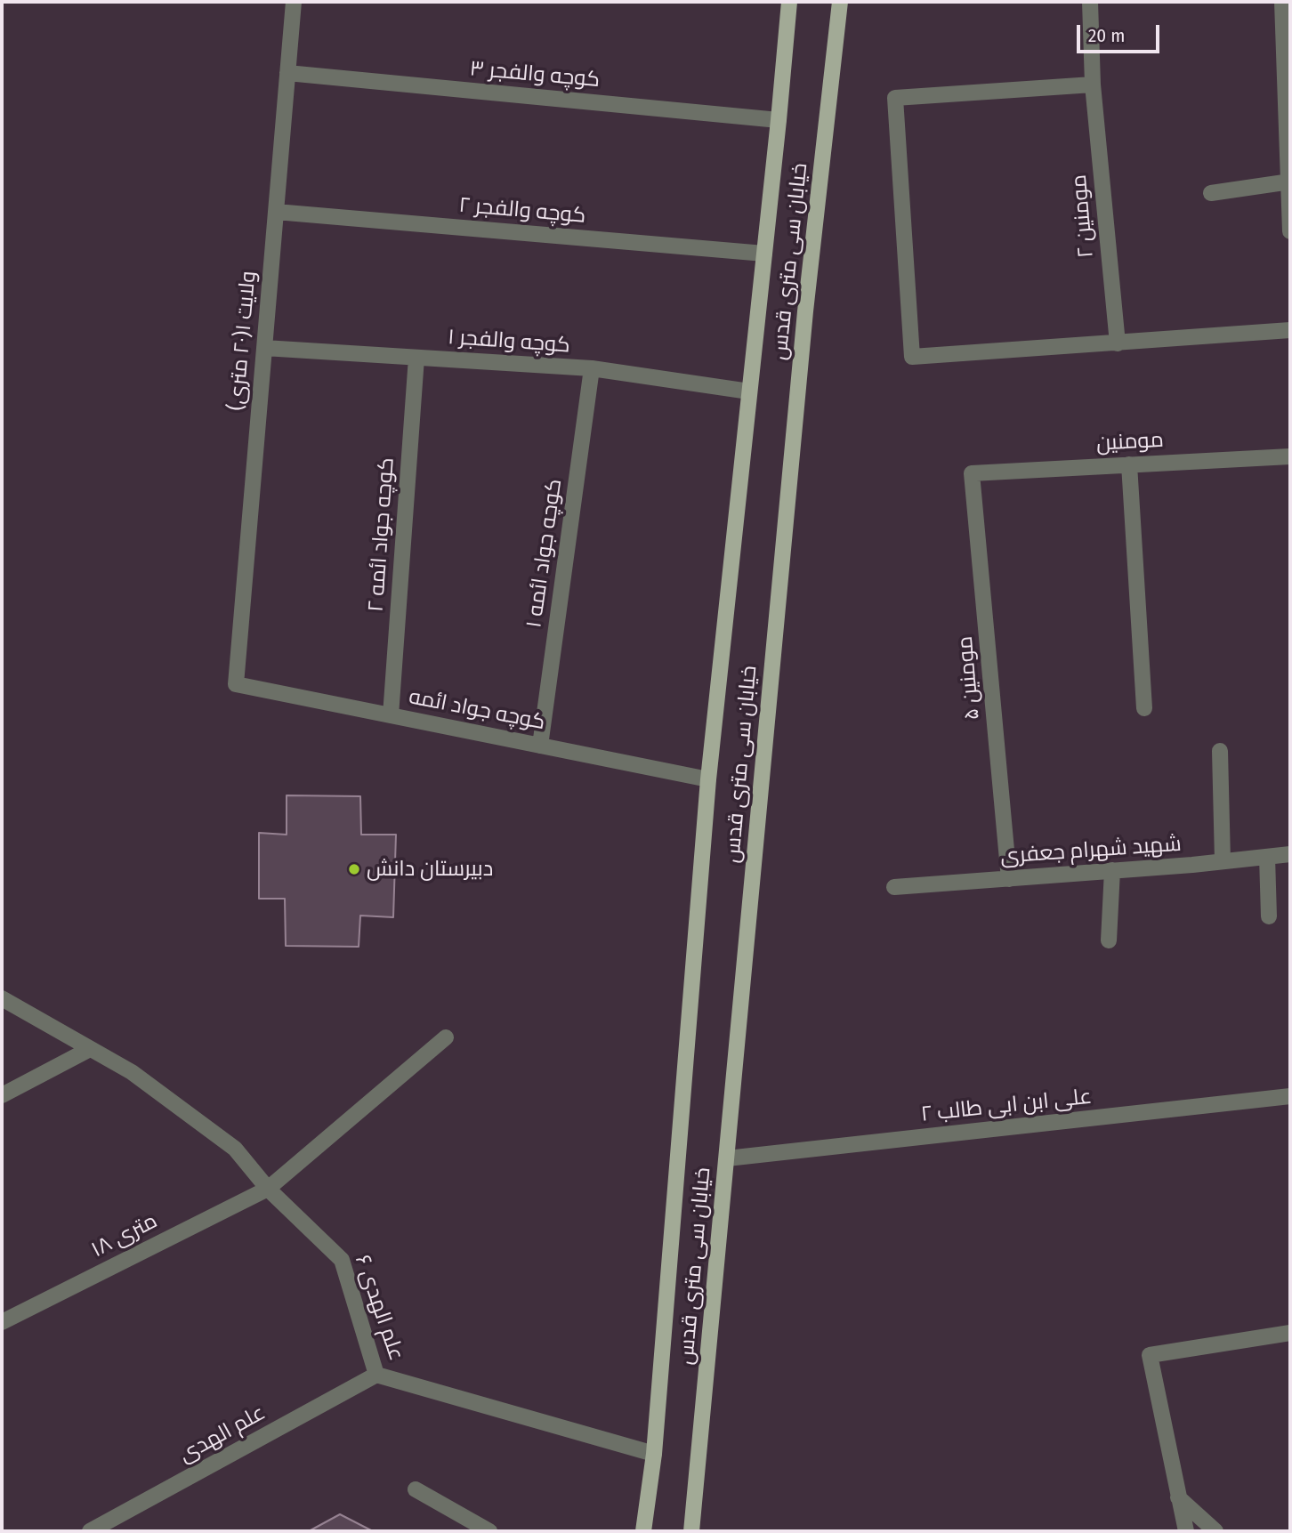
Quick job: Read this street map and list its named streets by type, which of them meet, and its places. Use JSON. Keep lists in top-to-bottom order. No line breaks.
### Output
{"streets":{"main road":["خیابان سی متری قدس"],"street":["کوچه والفجر ۳","کوچه والفجر ۲","مومنین ۲","ولایت ۱(۲۰ متری)","کوچه والفجر ۱","مومنین","کوچه جواد ائمه ۲","کوچه جواد ائمه ۱","۵ مومنین","کوچه جواد ائمه","شهید شهرام جعفری","علی ابن ابی طالب ۲","۱۸ متری","علم الهدی ۶","علم الهدی"]},"crossings":[["کوچه والفجر ۳","خیابان سی متری قدس"],["کوچه والفجر ۳","ولایت ۱(۲۰ متری)"],["کوچه والفجر ۲","خیابان سی متری قدس"],["کوچه والفجر ۲","ولایت ۱(۲۰ متری)"],["خیابان سی متری قدس","کوچه والفجر ۱"],["خیابان سی متری قدس","کوچه جواد ائمه"],["خیابان سی متری قدس","علی ابن ابی طالب ۲"],["خیابان سی متری قدس","علم الهدی ۶"],["ولایت ۱(۲۰ متری)","کوچه والفجر ۱"],["ولایت ۱(۲۰ متری)","کوچه جواد ائمه"],["کوچه والفجر ۱","کوچه جواد ائمه ۲"],["کوچه والفجر ۱","کوچه جواد ائمه ۱"],["مومنین","۵ مومنین"],["کوچه جواد ائمه ۲","کوچه جواد ائمه"],["کوچه جواد ائمه ۱","کوچه جواد ائمه"],["۵ مومنین","شهید شهرام جعفری"],["۱۸ متری","علم الهدی ۶"],["علم الهدی ۶","علم الهدی"]],"places":["دبیرستان دانش"],"scale_bar":"20 m"}
